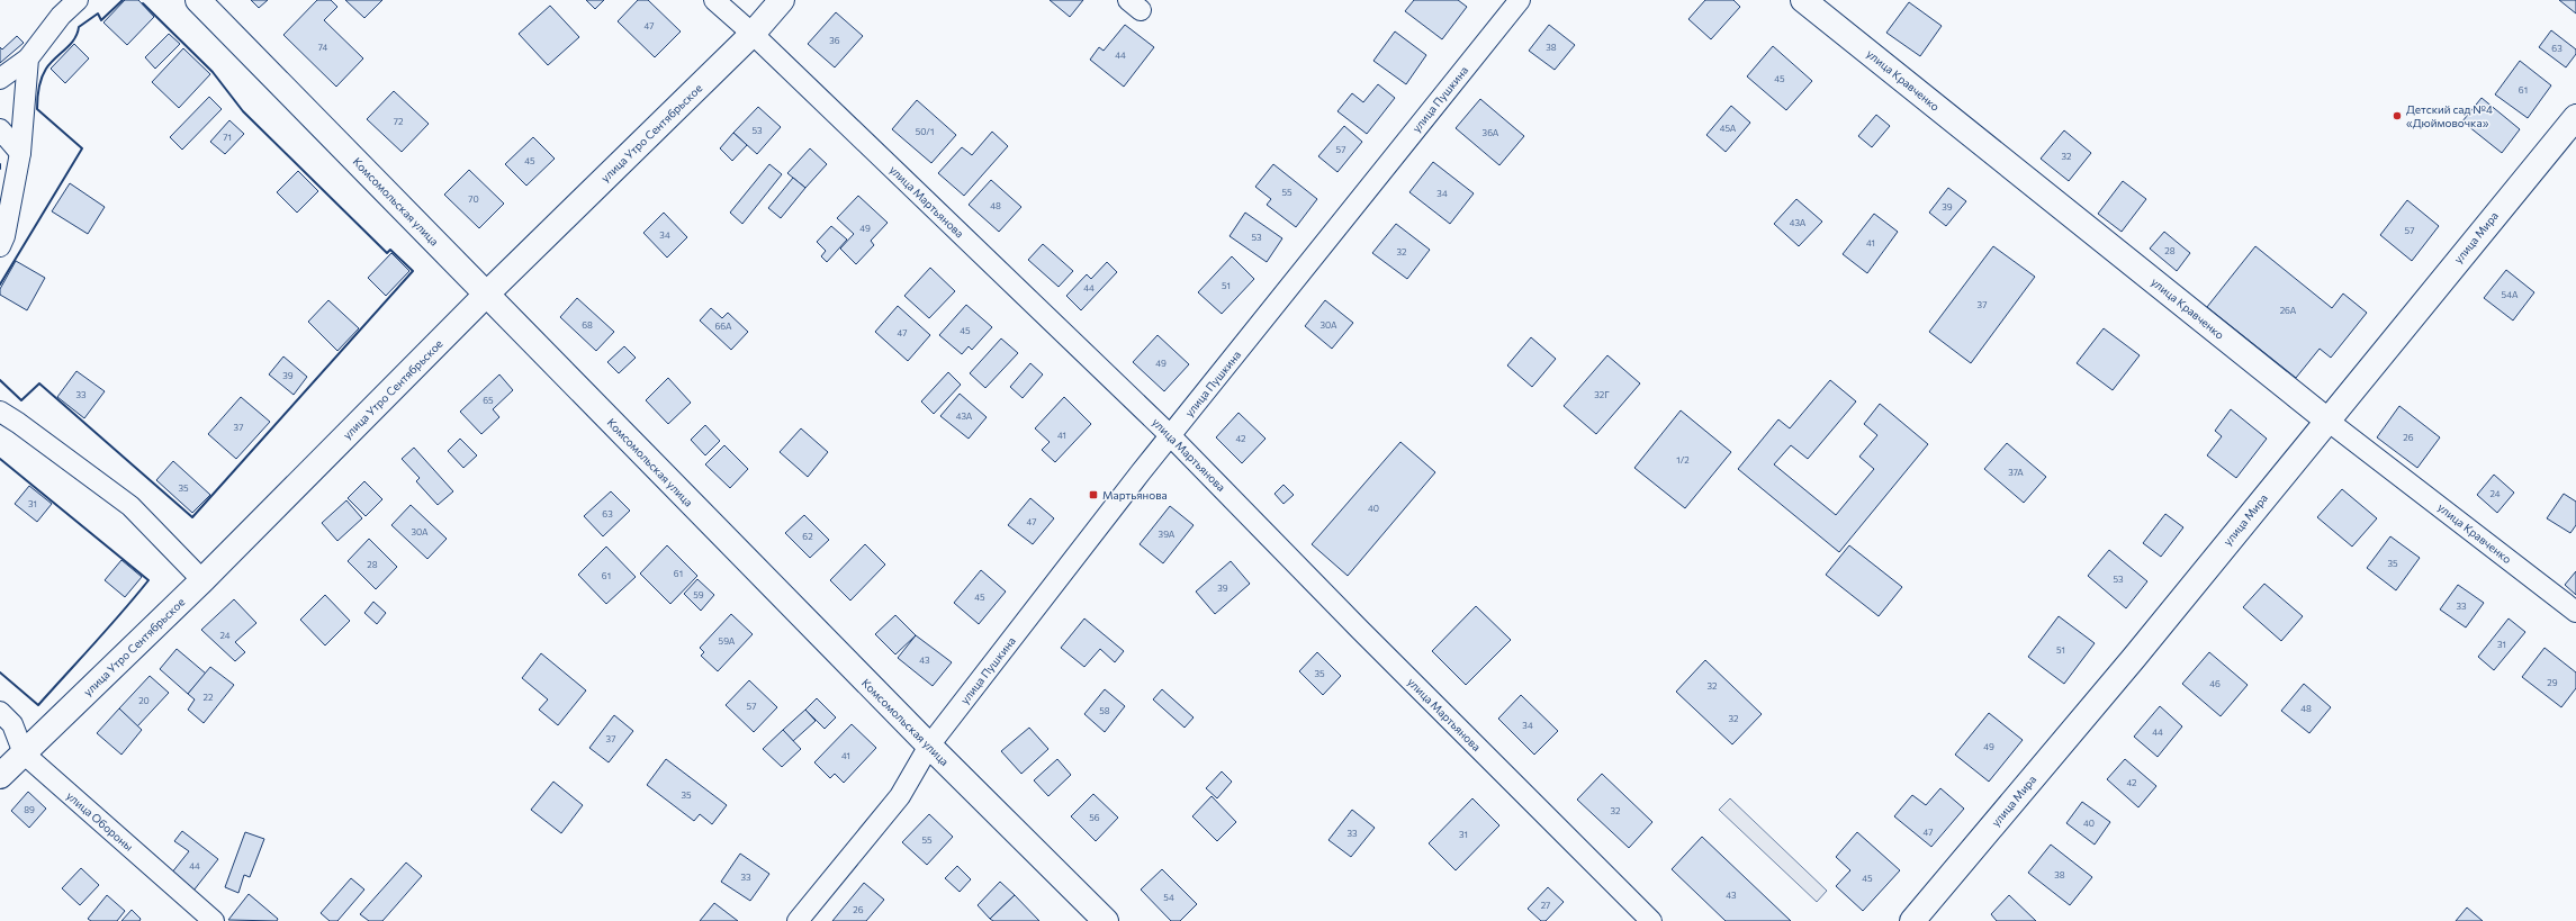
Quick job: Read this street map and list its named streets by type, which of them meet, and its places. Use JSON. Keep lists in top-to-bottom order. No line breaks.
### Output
{"streets":{"main road":["улица Кравченко","улица Утро Сентябрьское","Комсомольская улица","улица Мира"],"street":["улица Пушкина","улица Мартьянова","улица Обороны"]},"crossings":[["улица Кравченко","улица Мира"],["улица Пушкина","Комсомольская улица"],["улица Пушкина","улица Мартьянова"],["улица Утро Сентябрьское","Комсомольская улица"],["улица Утро Сентябрьское","улица Мартьянова"],["улица Утро Сентябрьское","улица Обороны"]],"places":{"other":["Детский сад №4 «Дюймовочка»"],"transit":["Мартьянова"]},"house_numbers":["47","36","74","38","63","44","45","61","72","45А","53","50/1","36А","71","57","32","45","55","34","70","48","39","43А","49","57","34","53","41","28","32","51","44","54А","37","26А","68","30А","66А","45","47","49","39","33","32Г","65","43А","37","41","26","42","1/2","37А","35","24","31","40","63","47","30А","39А","62","35","28","61","61","53","39","59","45","33","24","59А","31","51","43","35","29","46","32","22","20","57","48","58","32","34","44","37","49","41","42","35","89","32","56","40","47","33","31","55","44","38","33","45","43","54","27","26"]}
